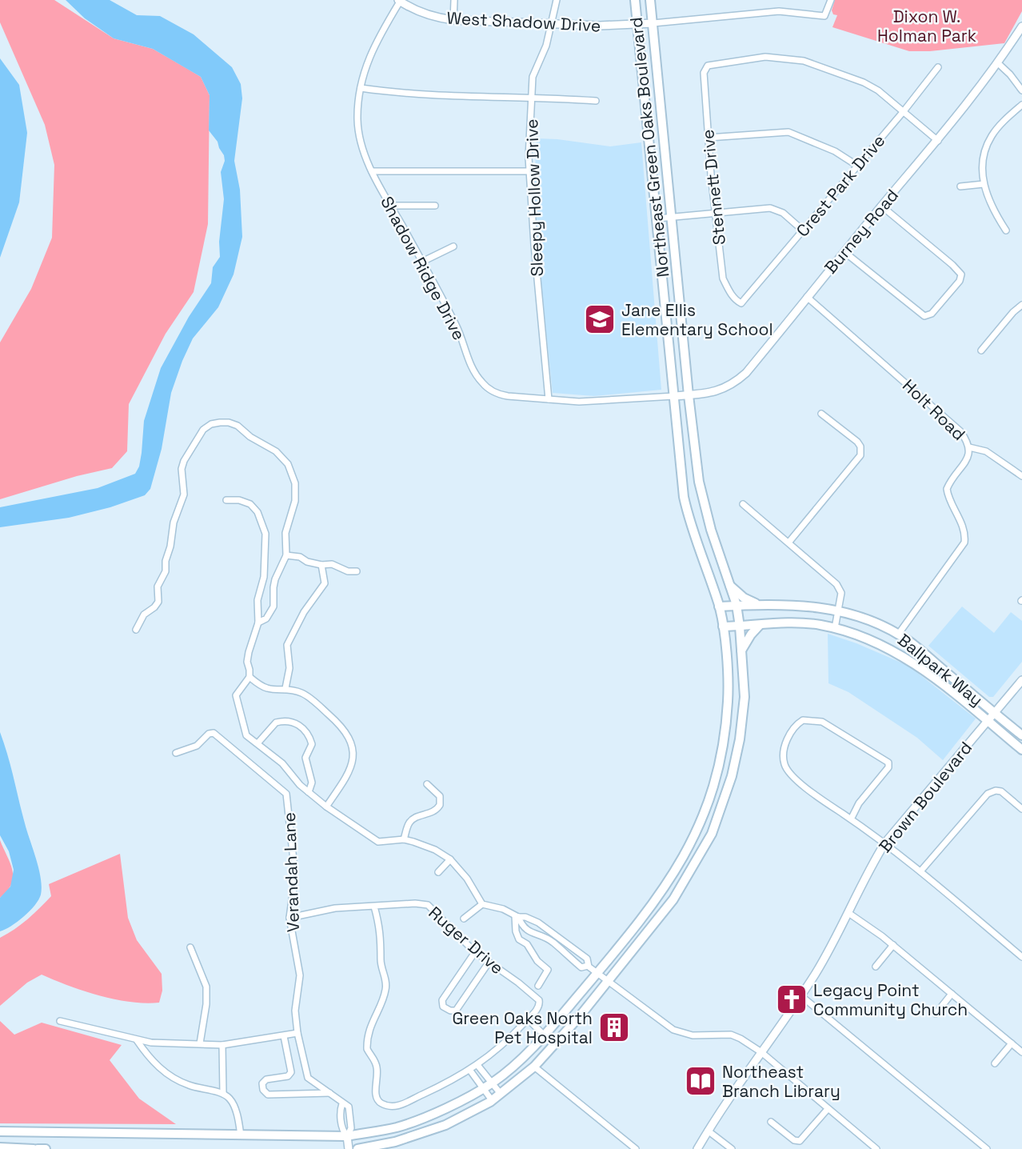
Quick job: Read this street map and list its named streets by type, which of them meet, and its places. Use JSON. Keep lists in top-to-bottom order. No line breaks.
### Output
{"streets":{"main road":["Northeast Green Oaks Boulevard","Ballpark Way"],"street":["West Shadow Drive","Crest Park Drive","Stennett Drive","Sleepy Hollow Drive","Burney Road","Shadow Ridge Drive","Holt Road","Brown Boulevard","Verandah Lane","Ruger Drive"]},"crossings":[["West Shadow Drive","Northeast Green Oaks Boulevard"],["West Shadow Drive","Sleepy Hollow Drive"],["West Shadow Drive","Shadow Ridge Drive"],["Northeast Green Oaks Boulevard","Burney Road"],["Northeast Green Oaks Boulevard","Shadow Ridge Drive"],["Northeast Green Oaks Boulevard","Ballpark Way"],["Crest Park Drive","Stennett Drive"],["Sleepy Hollow Drive","Shadow Ridge Drive"],["Burney Road","Shadow Ridge Drive"],["Burney Road","Holt Road"],["Holt Road","Ballpark Way"],["Ballpark Way","Brown Boulevard"],["Verandah Lane","Ruger Drive"]],"parks":["Dixon W. Holman Park"],"places":{"school or university":["Jane Ellis Elementary School"],"church":["Legacy Point Community Church"],"building":["Green Oaks North Pet Hospital"],"library":["Northeast Branch Library"]}}
